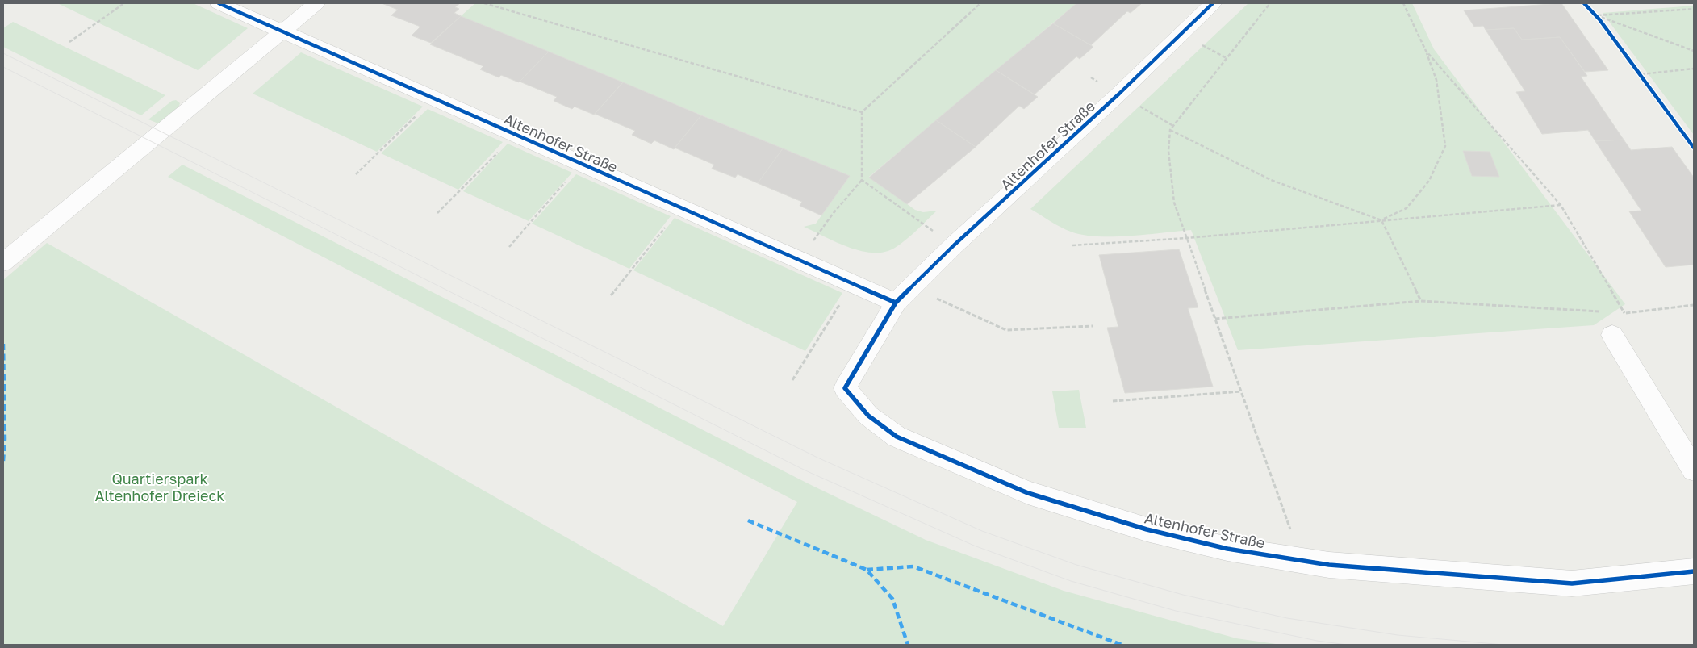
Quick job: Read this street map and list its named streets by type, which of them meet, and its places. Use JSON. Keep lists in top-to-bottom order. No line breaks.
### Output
{"streets":{"street":["Altenhofer Straße"]},"parks":["Quartierspark Altenhofer Dreieck"]}
